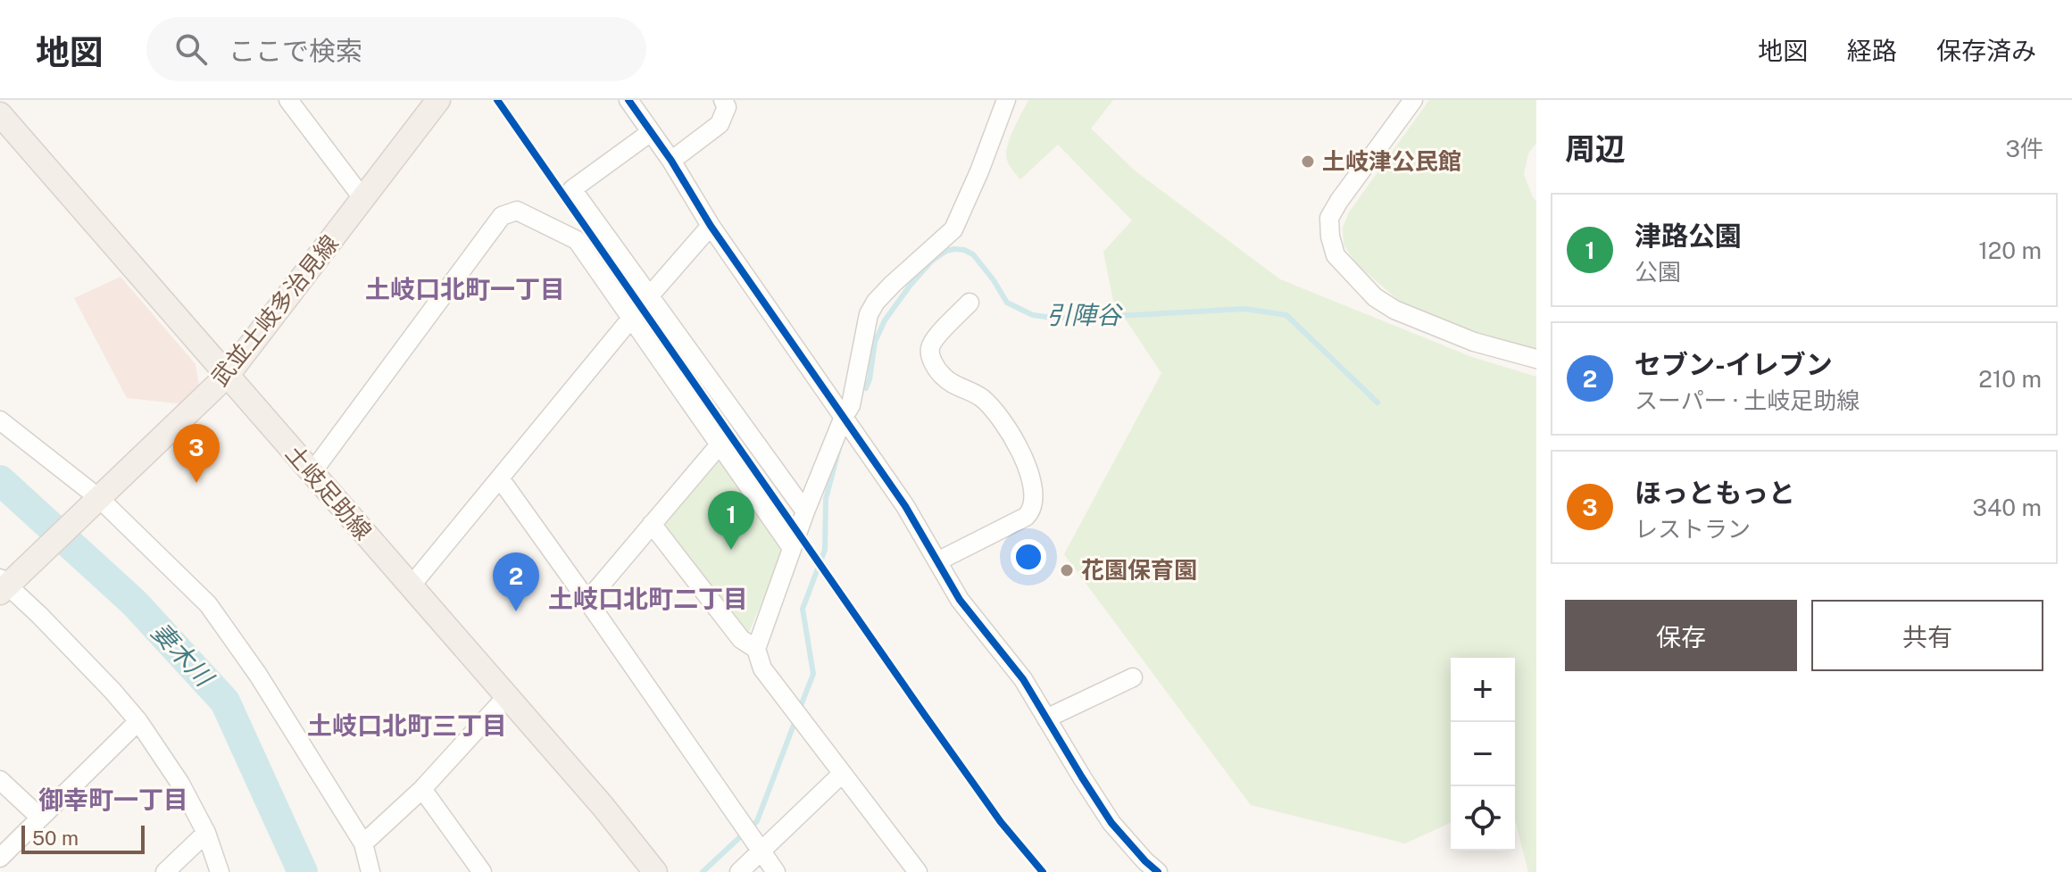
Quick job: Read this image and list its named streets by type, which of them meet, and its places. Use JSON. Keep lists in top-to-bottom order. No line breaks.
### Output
{"streets":{"main road":["武並土岐多治見線","土岐足助線"]},"crossings":[["武並土岐多治見線","土岐足助線"]],"districts":["土岐口北町一丁目","土岐口北町二丁目","土岐口北町三丁目","御幸町一丁目"],"water":["引陣谷","妻木川"],"places":["土岐津公民館","花園保育園"],"scale_bar":"50 m","page":{"header":"地図","search":"ここで検索","nav":["地図","経路","保存済み"],"heading":["周辺","3件"],"list":[{"mark":"1","name":"津路公園","note":"公園","value":"120 m"},{"mark":"2","name":"セブン-イレブン","note":"スーパー · 土岐足助線","value":"210 m"},{"mark":"3","name":"ほっともっと","note":"レストラン","value":"340 m"}],"pins":["3","1","2"],"buttons":["保存","共有"],"map_buttons":["+","−"],"scale":"50 m"}}
